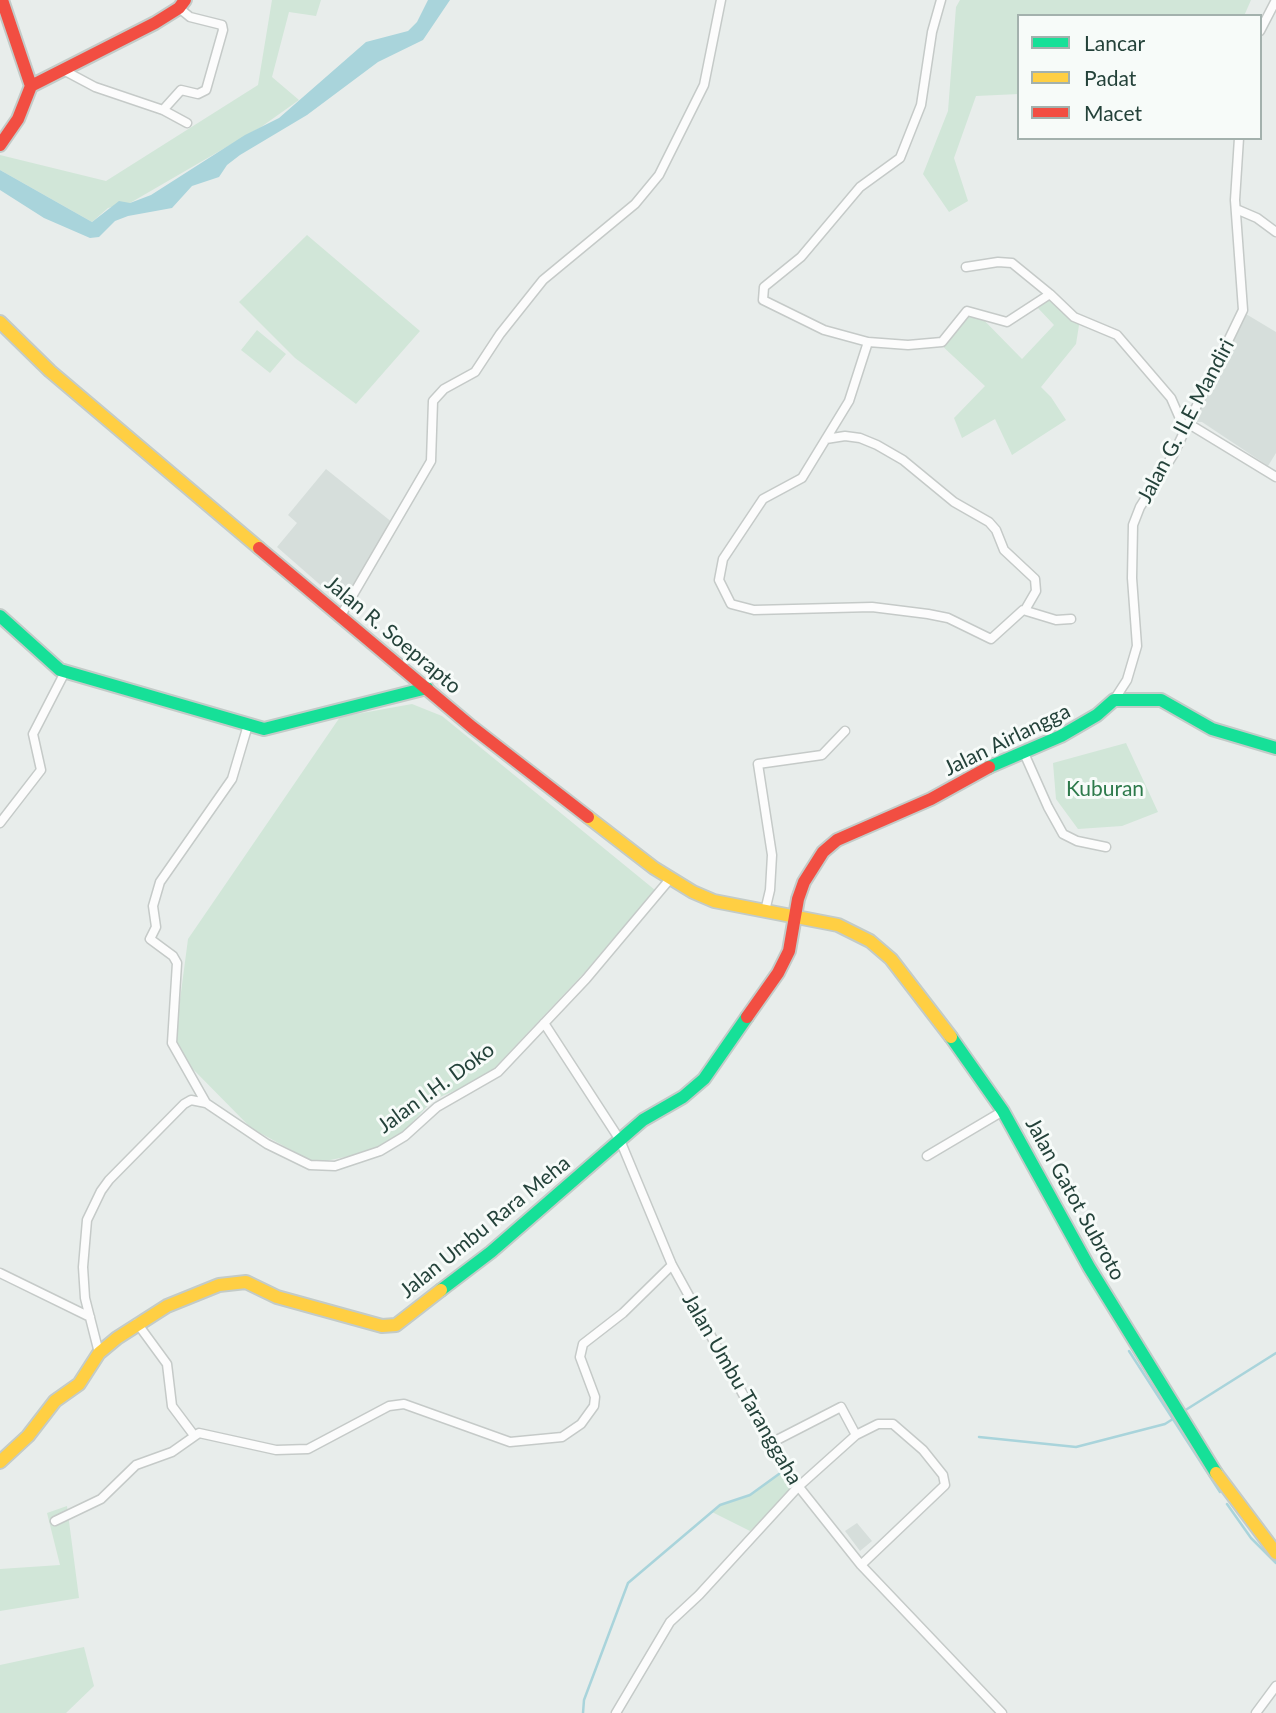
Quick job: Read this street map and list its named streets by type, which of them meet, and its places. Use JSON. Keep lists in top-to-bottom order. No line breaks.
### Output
{"streets":{"main road":["Jalan R. Soeprapto","Jalan Airlangga","Jalan Gatot Subroto","Jalan Umbu Rara Meha"],"street":["Jalan G. ILE Mandiri","Jalan I.H. Doko","Jalan Umbu Taranggaha"]},"crossings":[["Jalan G. ILE Mandiri","Jalan Airlangga"],["Jalan R. Soeprapto","Jalan Airlangga"],["Jalan R. Soeprapto","Jalan I.H. Doko"],["Jalan R. Soeprapto","Jalan Gatot Subroto"],["Jalan R. Soeprapto","Jalan Umbu Rara Meha"],["Jalan Airlangga","Jalan Gatot Subroto"],["Jalan Airlangga","Jalan Umbu Rara Meha"],["Jalan I.H. Doko","Jalan Umbu Taranggaha"],["Jalan Gatot Subroto","Jalan Umbu Rara Meha"],["Jalan Umbu Rara Meha","Jalan Umbu Taranggaha"]],"parks":["Kuburan"],"legend":["Lancar","Padat","Macet"]}
